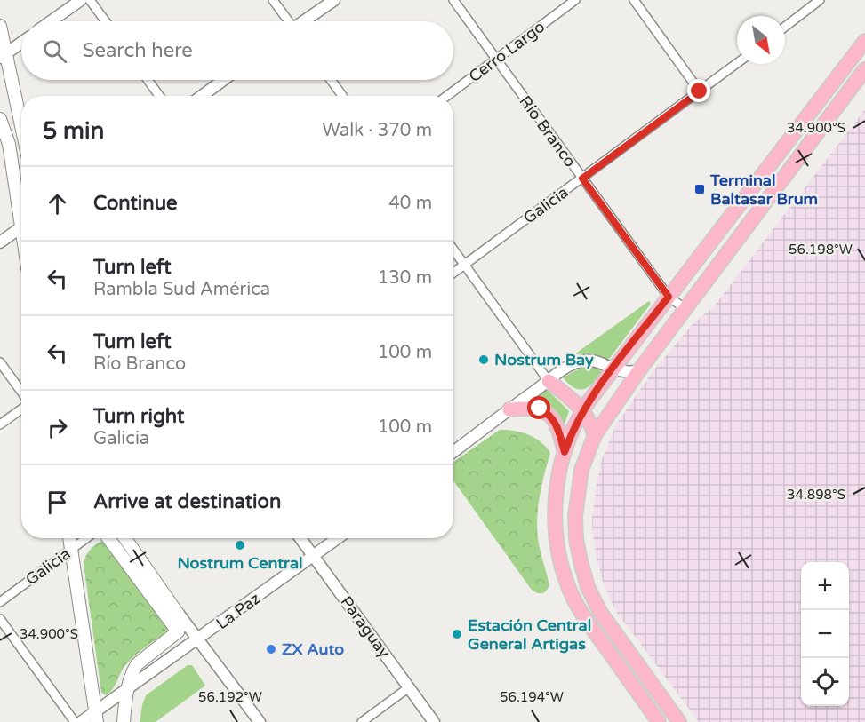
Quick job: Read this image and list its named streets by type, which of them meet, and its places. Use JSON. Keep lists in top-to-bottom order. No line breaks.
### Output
{"streets":{"street":["Cerro Largo","Río Branco","Galicia","La Paz","Paraguay"]},"crossings":[["Cerro Largo","Río Branco"],["Río Branco","Galicia"],["La Paz","Paraguay"]],"places":{"transit":["Terminal Baltasar Brum"],"other":["Nostrum Bay","Nostrum Central","Estación Central General Artigas","ZX Auto"]},"north":"bottom right","page":{"search":"Search here","heading":["5 min","Walk · 370 m"],"list":[["Continue","40 m"],["Turn left","Rambla Sud América","130 m"],["Turn left","Río Branco","100 m"],["Turn right","Galicia","100 m"],"Arrive at destination"],"map_buttons":["+","−"]},"coordinates":["34.900°S","56.198°W","34.898°S","56.192°W","56.194°W"]}
